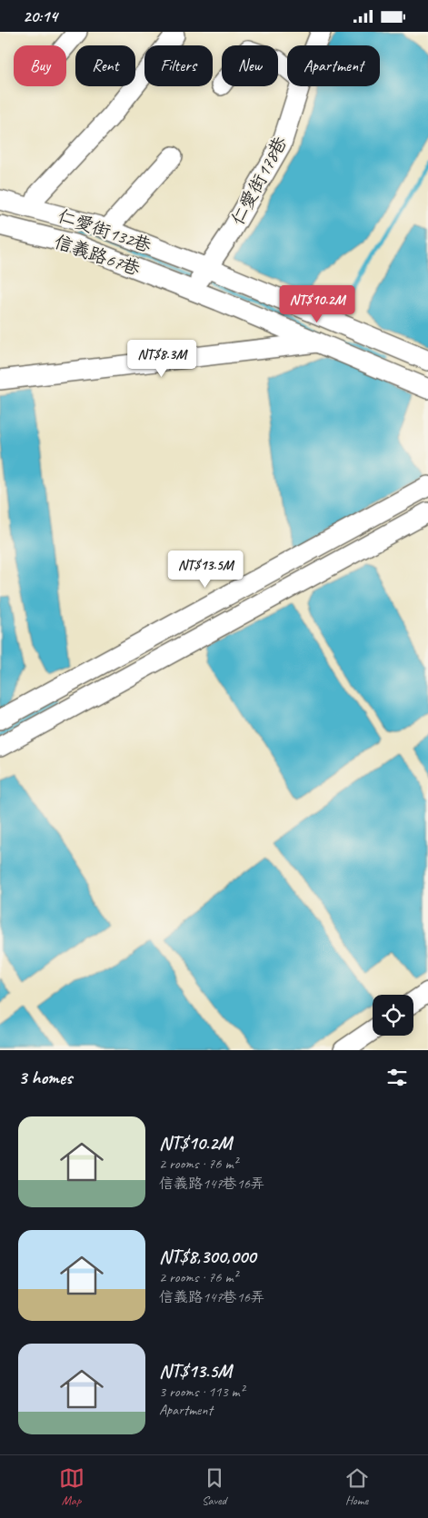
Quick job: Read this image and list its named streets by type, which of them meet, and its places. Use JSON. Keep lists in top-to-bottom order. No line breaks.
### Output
{"streets":{"street":["仁愛街178巷","仁愛街132巷","信義路67巷"]},"crossings":[["仁愛街178巷","仁愛街132巷"],["仁愛街178巷","信義路67巷"],["仁愛街132巷","信義路67巷"]],"page":{"status":"20:14","chip":["Buy","Rent","Filters","New","Apartment"],"price":["NT$10.2M","NT$8.3M","NT$13.5M"],"heading":"3 homes","list":[{"name":"NT$10.2M","note":"2 rooms · 76 m² · 信義路147巷16弄"},{"name":"NT$8,300,000","note":"2 rooms · 76 m² · 信義路147巷16弄"},{"name":"NT$13.5M","note":"3 rooms · 113 m² · Apartment"}],"tabs":["Map","Saved","Home"]}}
